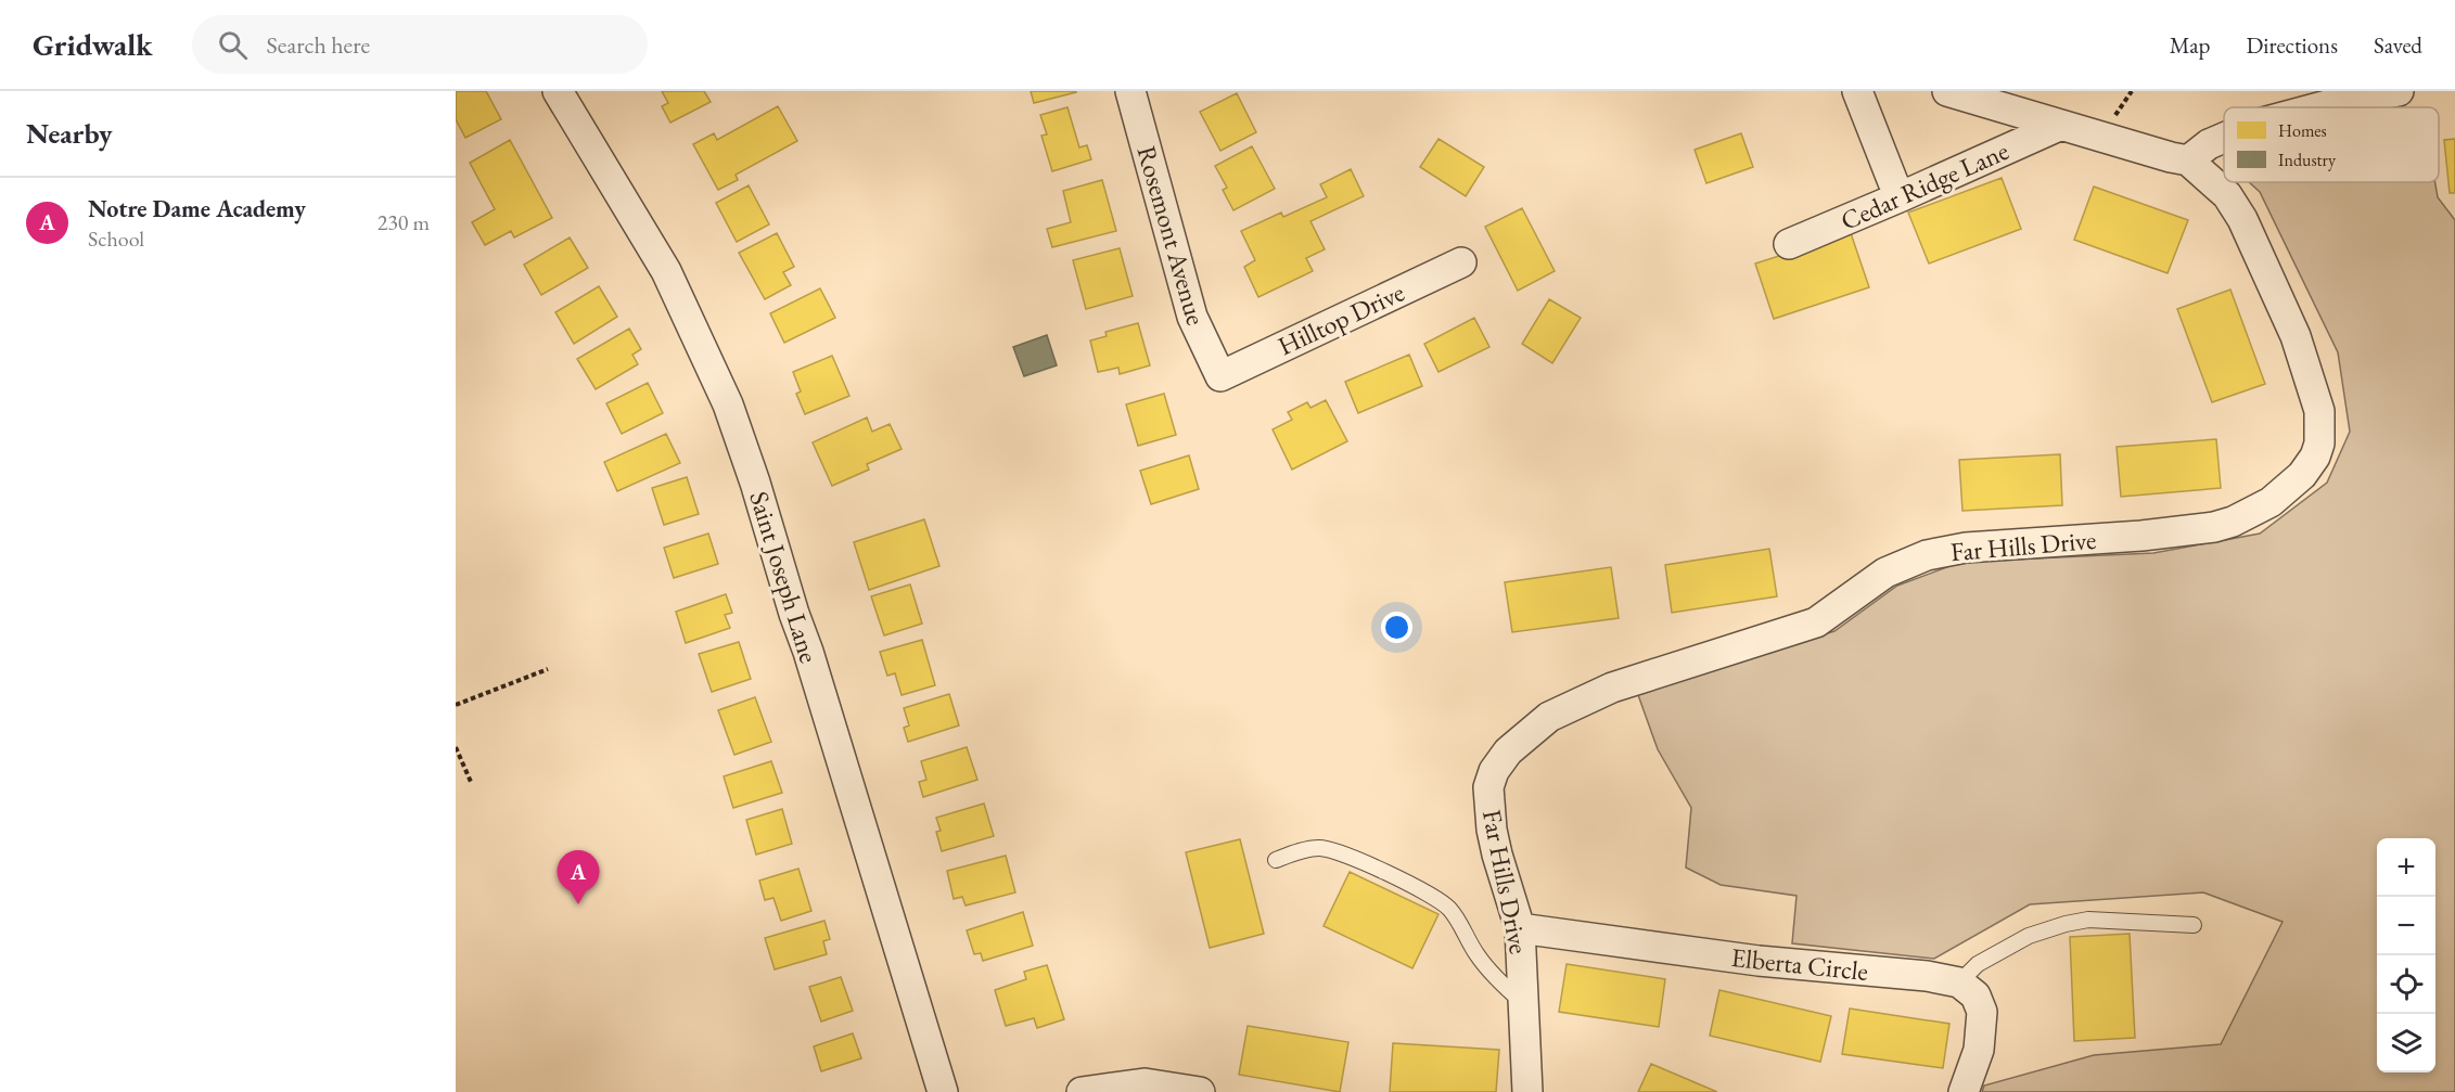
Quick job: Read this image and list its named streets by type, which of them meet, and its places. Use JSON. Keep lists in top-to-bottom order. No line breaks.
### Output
{"streets":{"street":["Cedar Ridge Lane","Rosemont Avenue","Hilltop Drive","Far Hills Drive","Saint Joseph Lane","Elberta Circle"]},"crossings":[["Rosemont Avenue","Hilltop Drive"],["Far Hills Drive","Elberta Circle"]],"legend":["Homes","Industry"],"page":{"header":"Gridwalk","search":"Search here","nav":["Map","Directions","Saved"],"heading":"Nearby","list":[{"mark":"A","name":"Notre Dame Academy","note":"School","value":"230 m"}],"map_buttons":["+","−"],"pins":"A"}}
